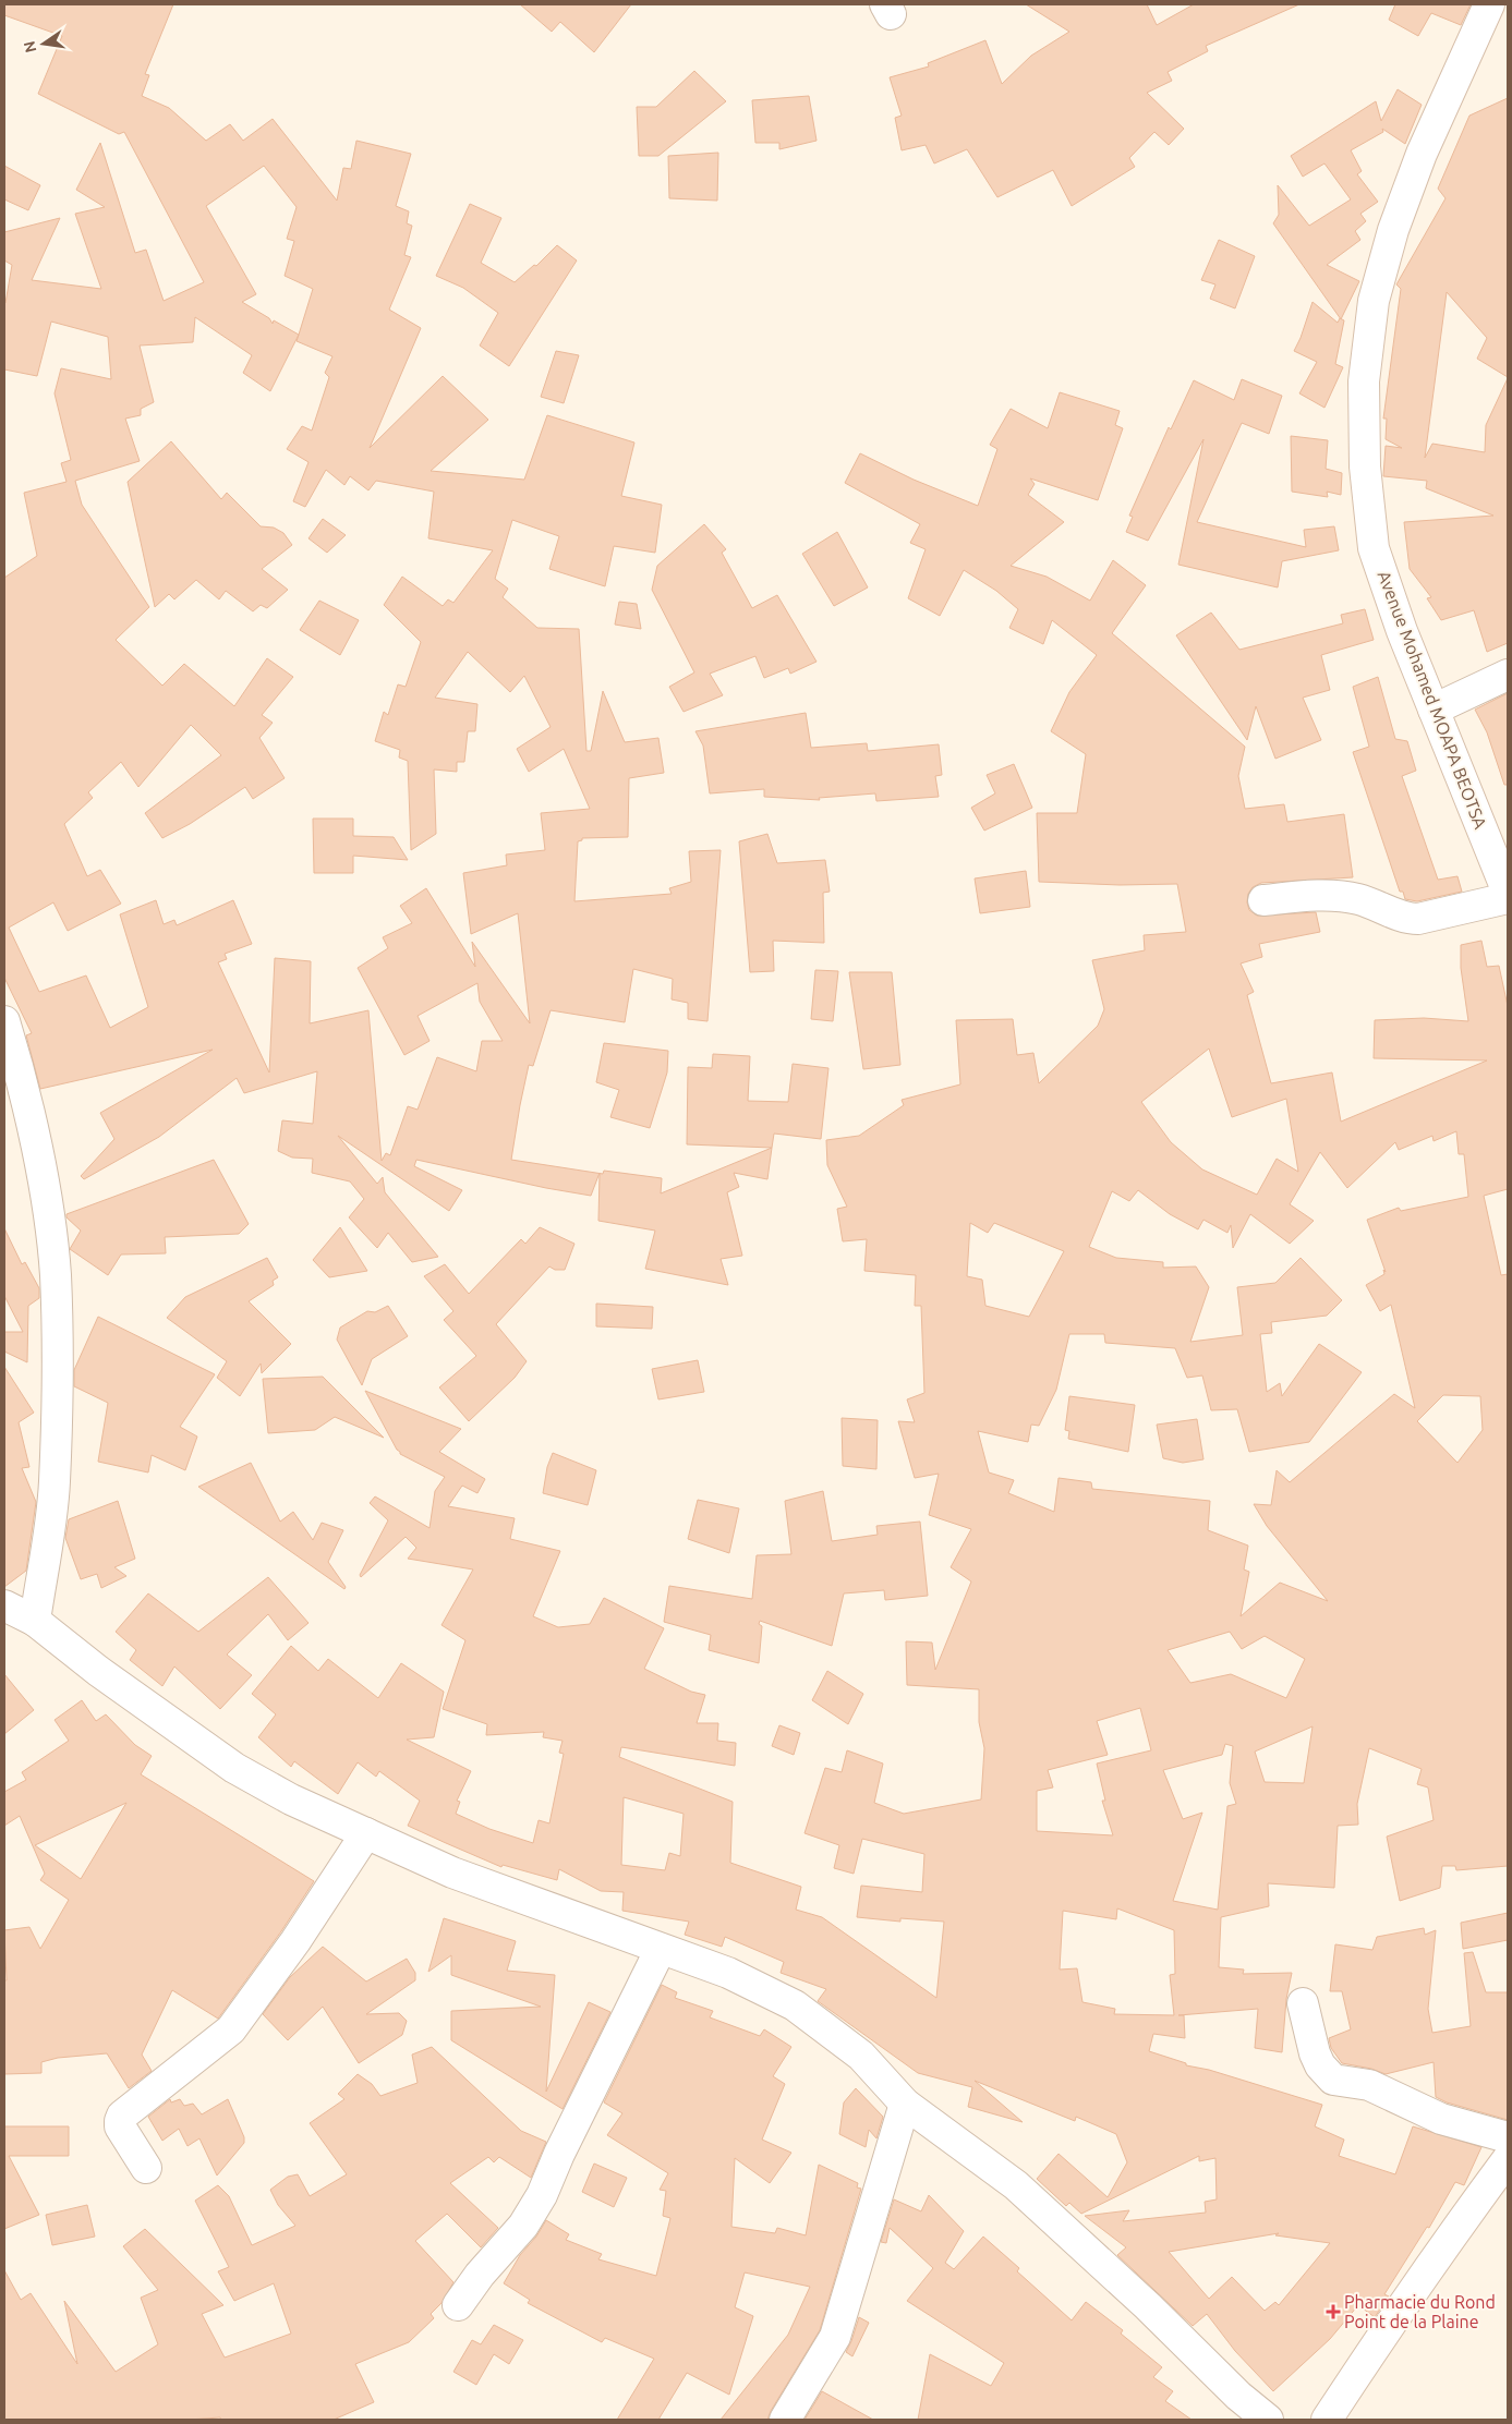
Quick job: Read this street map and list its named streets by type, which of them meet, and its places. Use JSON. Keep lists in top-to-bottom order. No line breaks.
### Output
{"streets":{"street":["Avenue Mohamed MOAPA BEOTSA"]},"places":{"health":["Pharmacie du Rond Point de la Plaine"]},"north":"left"}
